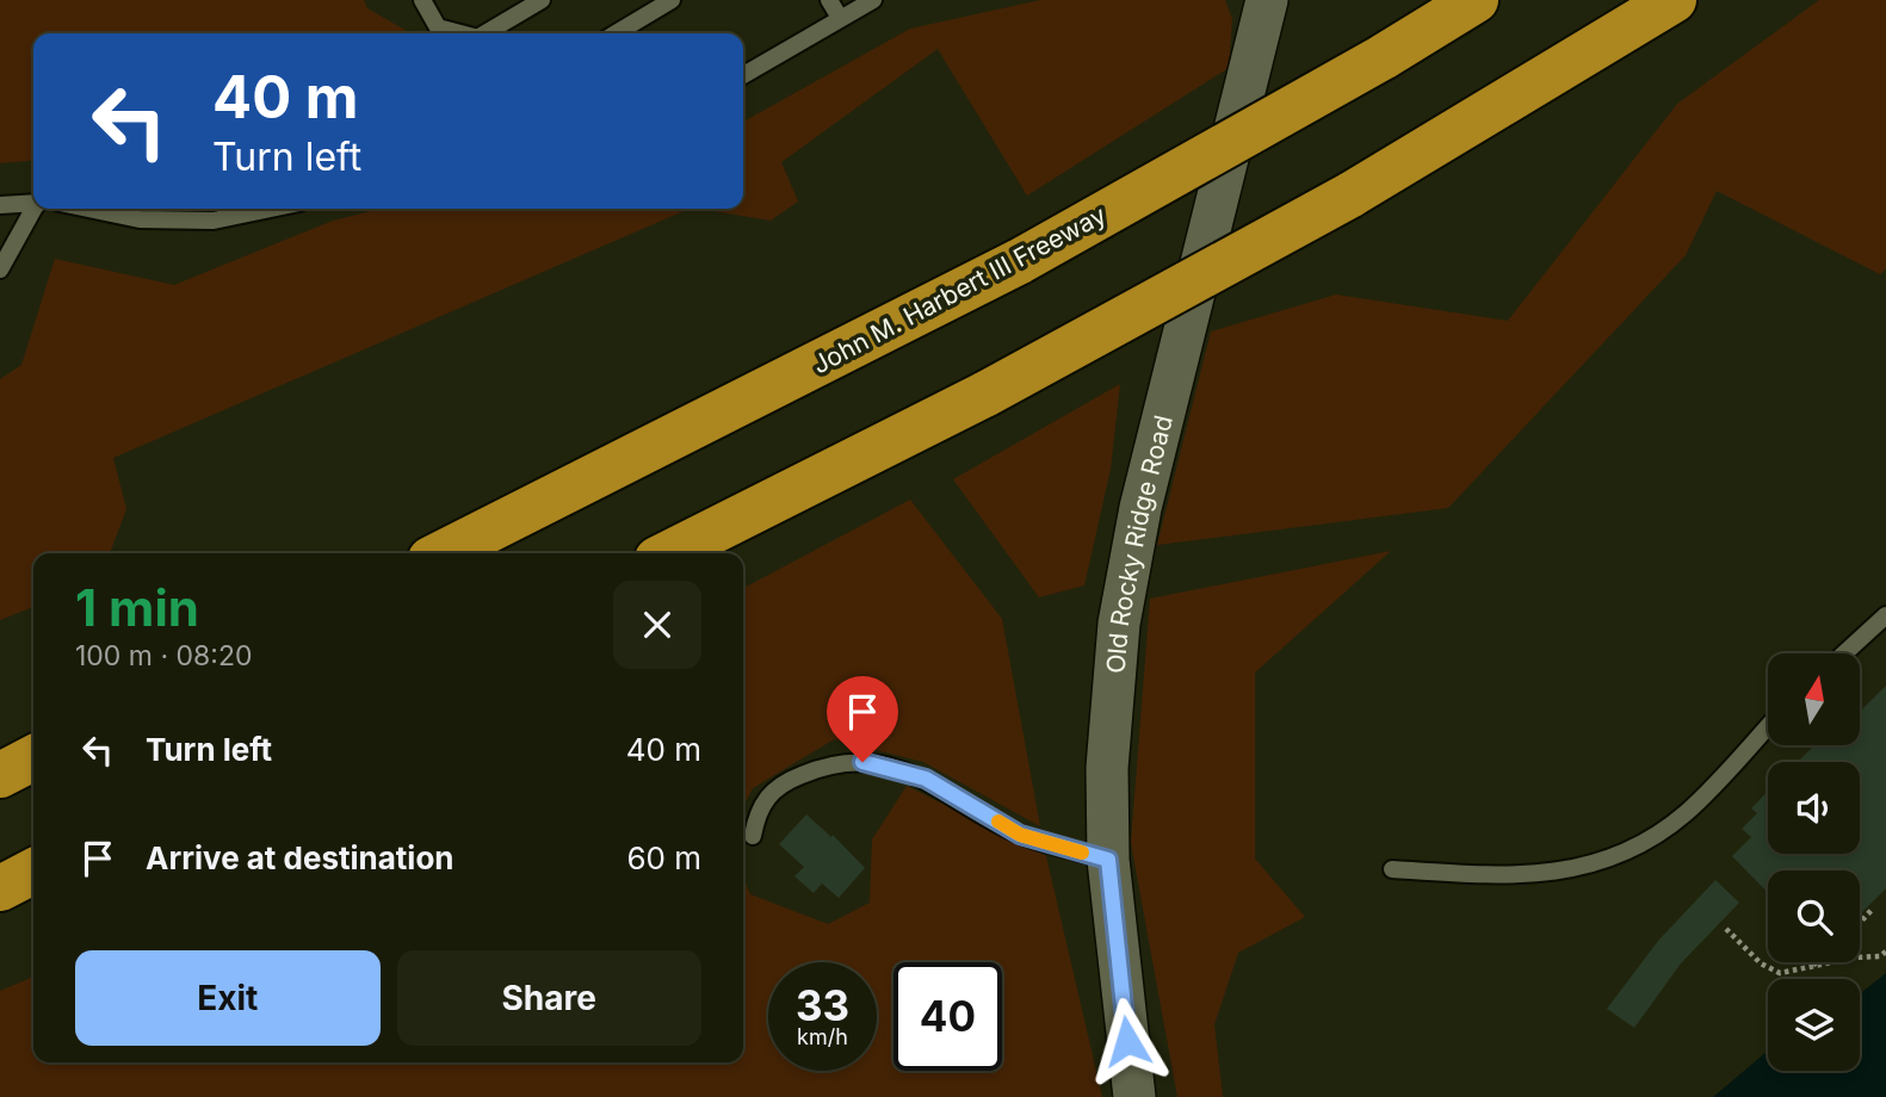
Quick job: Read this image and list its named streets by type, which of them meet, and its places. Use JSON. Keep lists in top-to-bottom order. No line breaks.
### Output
{"streets":{"highway":["John M. Harbert III Freeway"],"street":["Old Rocky Ridge Road"]},"north":"top","page":{"turn":["40 m","Turn left"],"heading":["1 min","100 m · 08:20"],"list":[{"name":"Turn left","value":"40 m"},{"name":"Arrive at destination","value":"60 m"}],"buttons":["Exit","Share"],"speed":"33 km/h","limit":"40"}}
